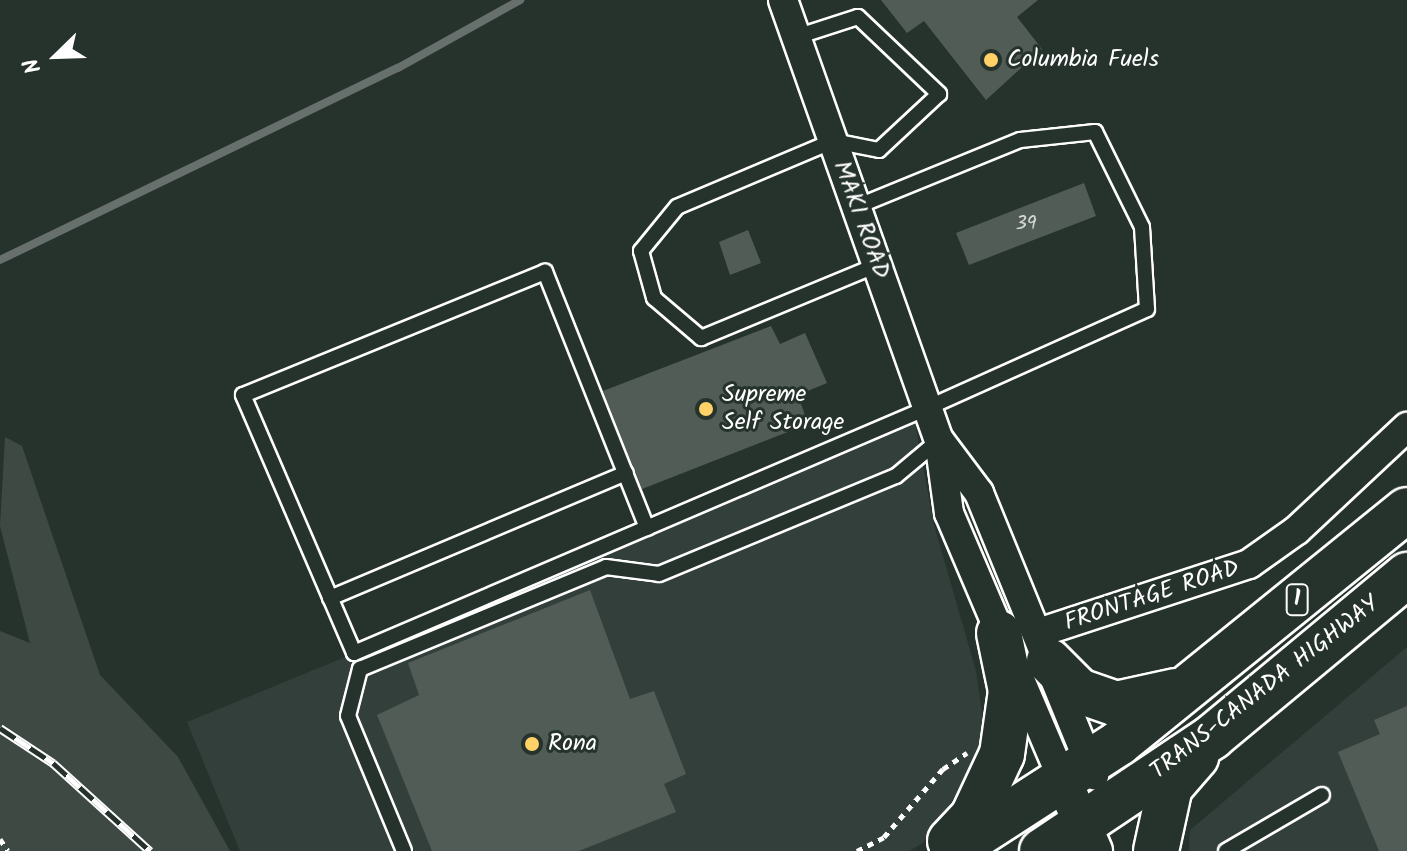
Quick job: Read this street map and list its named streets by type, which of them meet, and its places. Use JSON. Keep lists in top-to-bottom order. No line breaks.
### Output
{"streets":{"highway":["1","TRANS-CANADA HIGHWAY"],"street":["MAKI ROAD","FRONTAGE ROAD"]},"crossings":[["MAKI ROAD","FRONTAGE ROAD"],["MAKI ROAD","TRANS-CANADA HIGHWAY"]],"places":["Columbia Fuels","Supreme Self Storage","Rona"],"house_numbers":["39"],"north":"bottom left"}
